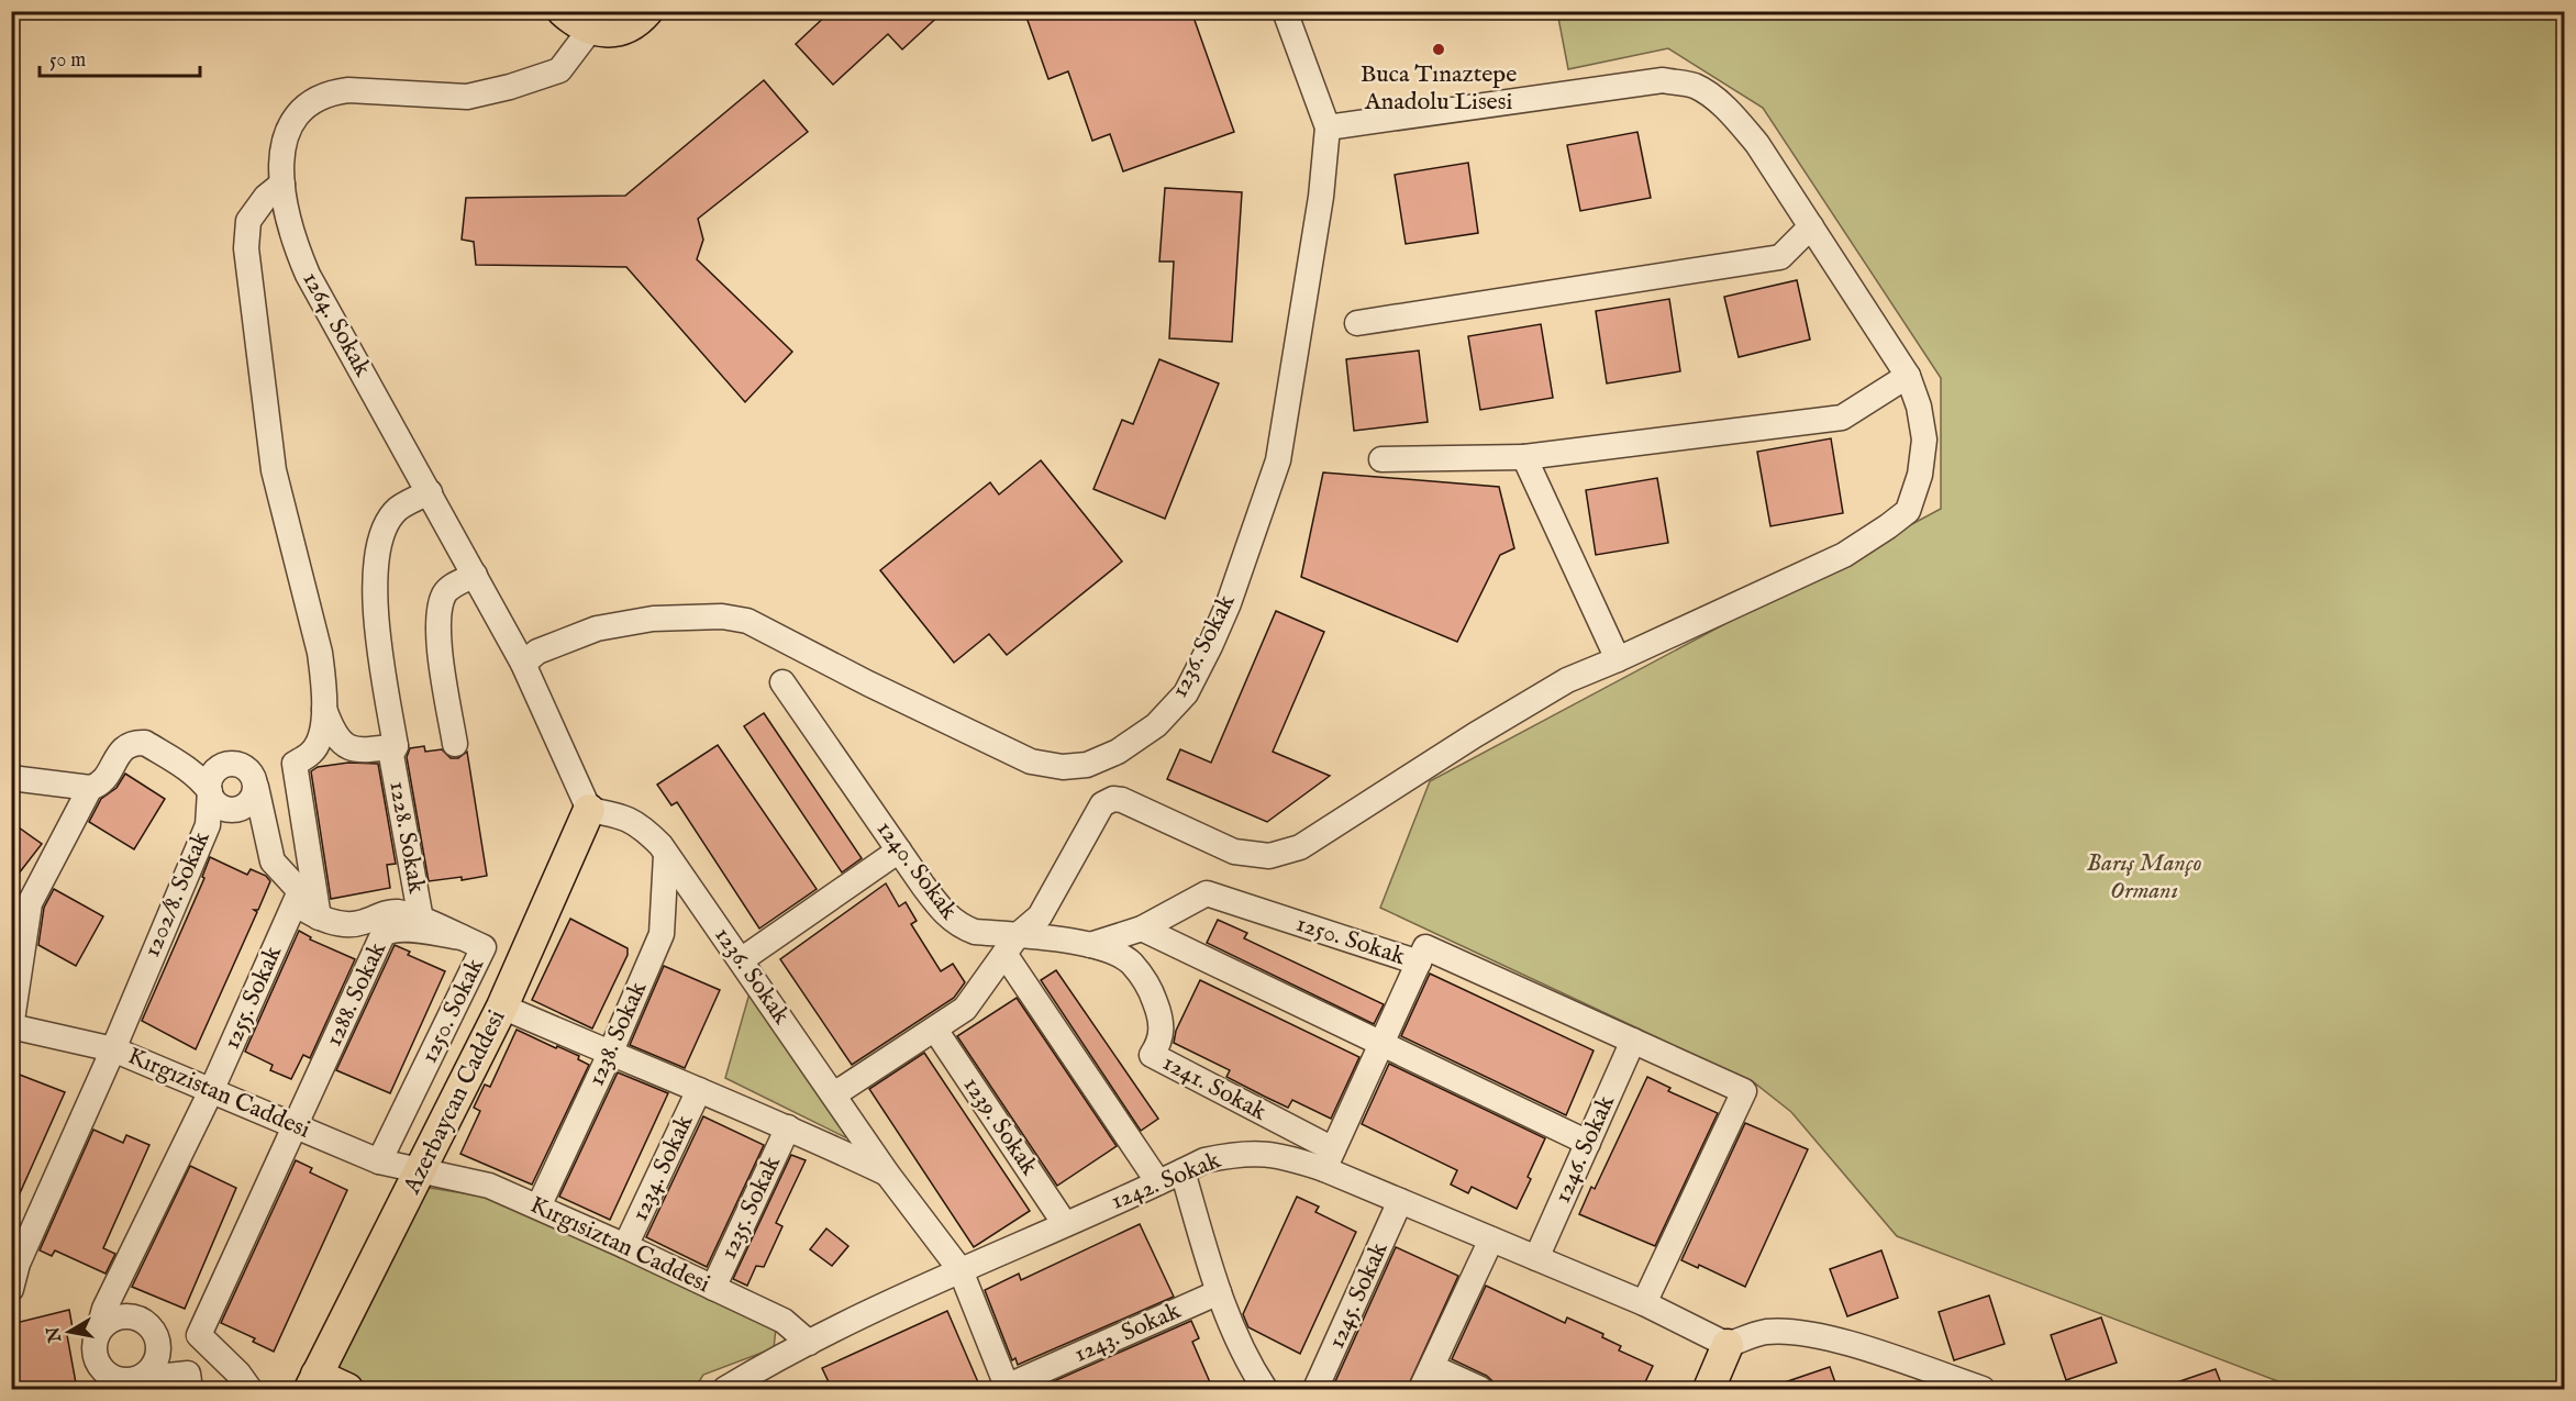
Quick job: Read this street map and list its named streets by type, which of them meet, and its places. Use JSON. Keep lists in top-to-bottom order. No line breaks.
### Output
{"streets":{"main road":["Azerbaycan Caddesi"],"street":["1264. Sokak","1236. Sokak","1228. Sokak","1240. Sokak","1202/8. Sokak","1250. Sokak","1288. Sokak","1255. Sokak","1238. Sokak","1241. Sokak","Kırgızistan Caddesi","1239. Sokak","1246. Sokak","1234. Sokak","1242. Sokak","1235. Sokak","Kırgısiztan Caddesi","1245. Sokak","1243. Sokak"]},"crossings":[["1264. Sokak","1236. Sokak"],["1264. Sokak","1228. Sokak"],["1264. Sokak","Azerbaycan Caddesi"],["1236. Sokak","1238. Sokak"],["1236. Sokak","Azerbaycan Caddesi"],["1236. Sokak","1234. Sokak"],["1236. Sokak","1242. Sokak"],["1236. Sokak","1235. Sokak"],["1236. Sokak","1243. Sokak"],["1228. Sokak","1250. Sokak"],["1240. Sokak","1241. Sokak"],["1202/8. Sokak","Kırgızistan Caddesi"],["1250. Sokak","1288. Sokak"],["1250. Sokak","1255. Sokak"],["1250. Sokak","1241. Sokak"],["1250. Sokak","Kırgızistan Caddesi"],["1250. Sokak","1246. Sokak"],["1250. Sokak","1242. Sokak"],["1288. Sokak","Kırgızistan Caddesi"],["1255. Sokak","Kırgızistan Caddesi"],["1238. Sokak","Kırgısiztan Caddesi"],["1241. Sokak","1242. Sokak"],["Kırgızistan Caddesi","Azerbaycan Caddesi"],["Kırgızistan Caddesi","Kırgısiztan Caddesi"],["Azerbaycan Caddesi","Kırgısiztan Caddesi"],["1239. Sokak","1242. Sokak"],["1246. Sokak","1242. Sokak"],["1234. Sokak","Kırgısiztan Caddesi"],["1242. Sokak","Kırgısiztan Caddesi"],["1242. Sokak","1245. Sokak"],["1235. Sokak","Kırgısiztan Caddesi"]],"parks":["Barış Manço Ormanı"],"places":["Buca Tınaztepe Anadolu Lisesi"],"scale_bar":"50 m","north":"left"}
